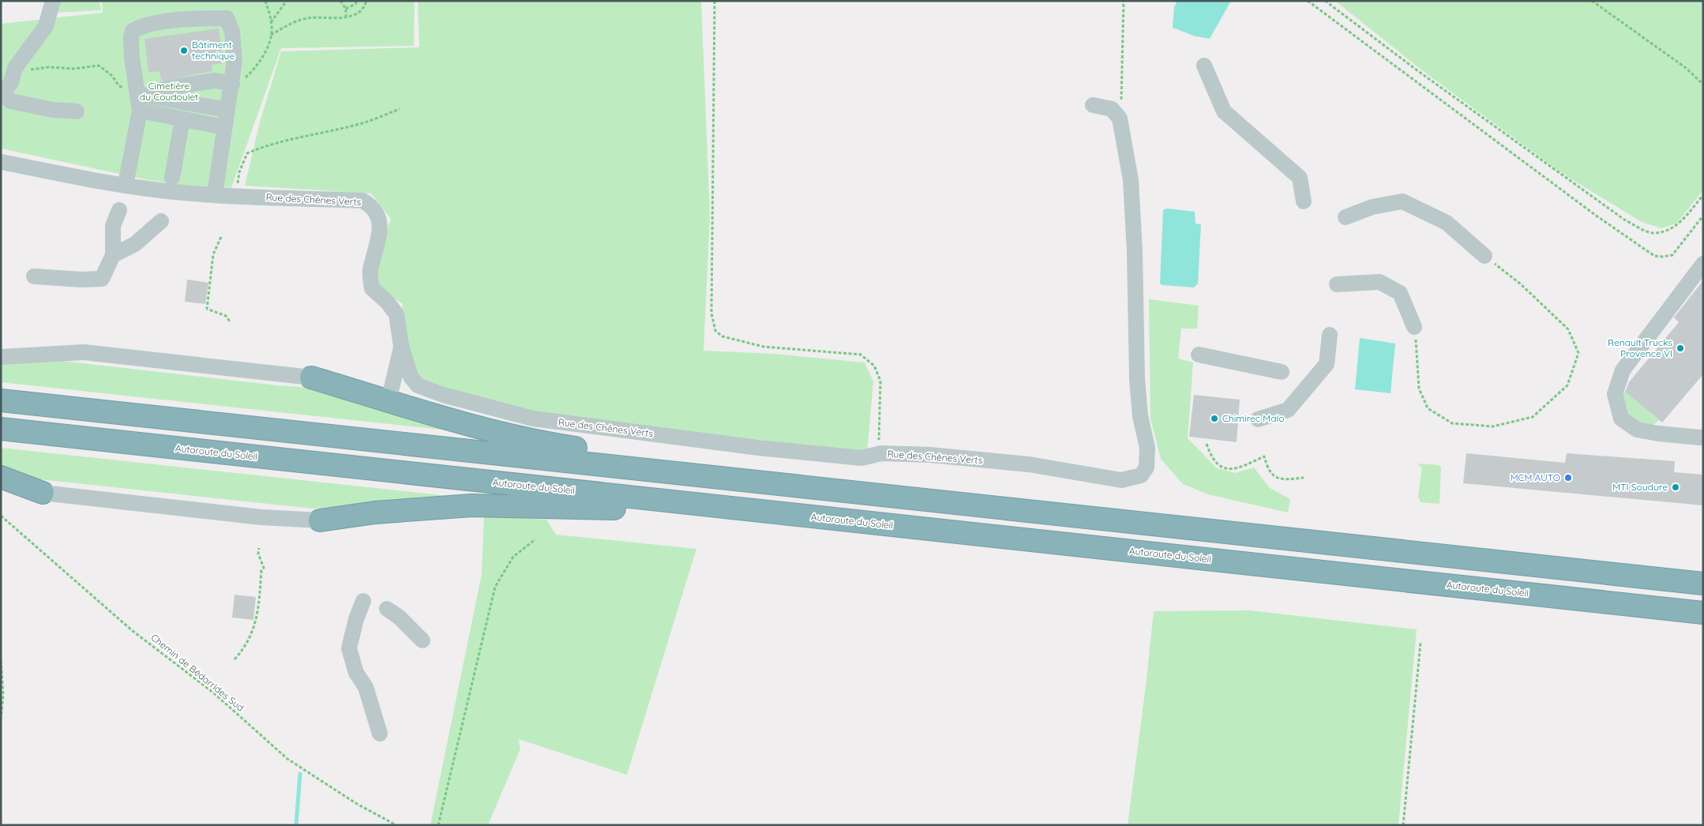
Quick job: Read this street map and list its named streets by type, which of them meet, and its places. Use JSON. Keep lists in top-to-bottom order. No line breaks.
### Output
{"streets":{"highway":["Autoroute du Soleil"],"street":["Rue des Chênes Verts"],"path":["Chemin de Bédarrides Sud"]},"parks":["Cimetière du Coudoulet"],"places":["Bâtiment technique","Renault Trucks Provence VI","Chimirec Malo","MCM AUTO","MTI Soudure"]}
